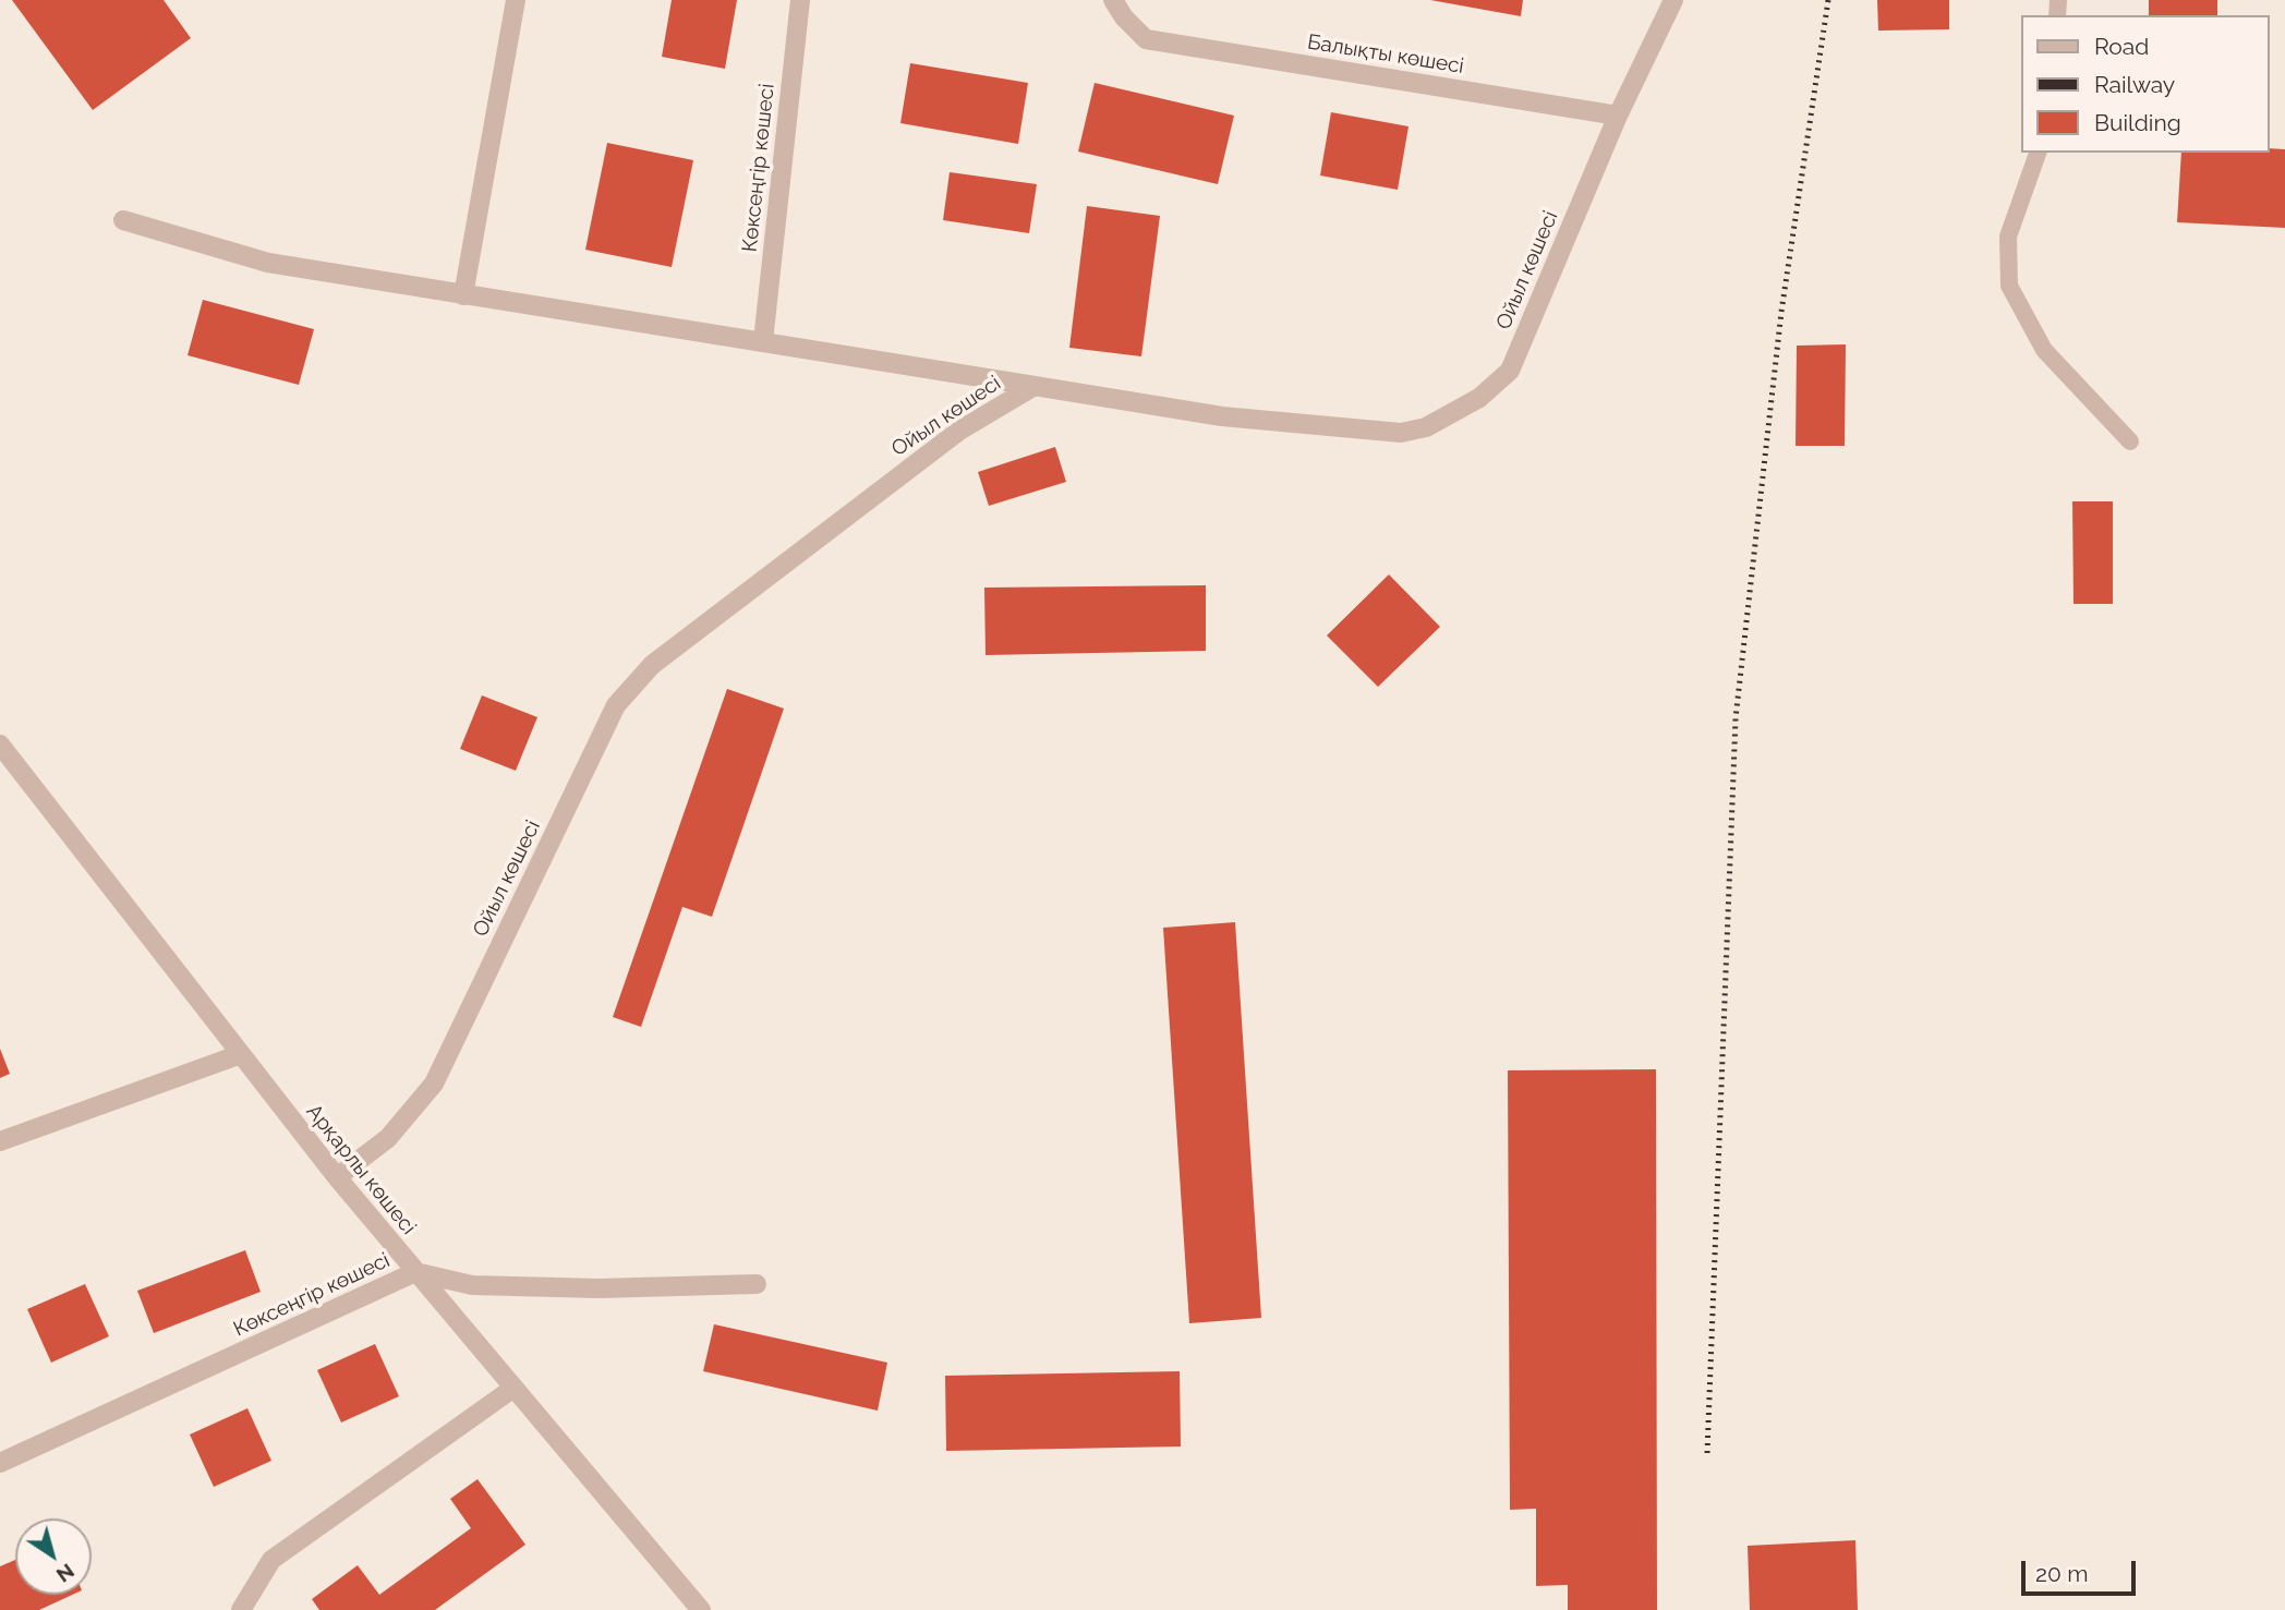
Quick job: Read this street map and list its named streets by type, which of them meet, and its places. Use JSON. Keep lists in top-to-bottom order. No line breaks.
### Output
{"streets":{"street":["Балықты көшесі","Көксеңгір көшесі","Ойыл көшесі","Арқарлы көшесі"]},"crossings":[["Балықты көшесі","Ойыл көшесі"],["Көксеңгір көшесі","Арқарлы көшесі"],["Ойыл көшесі","Арқарлы көшесі"]],"legend":["Road","Railway","Building"],"scale_bar":"20 m","north":"bottom right"}
